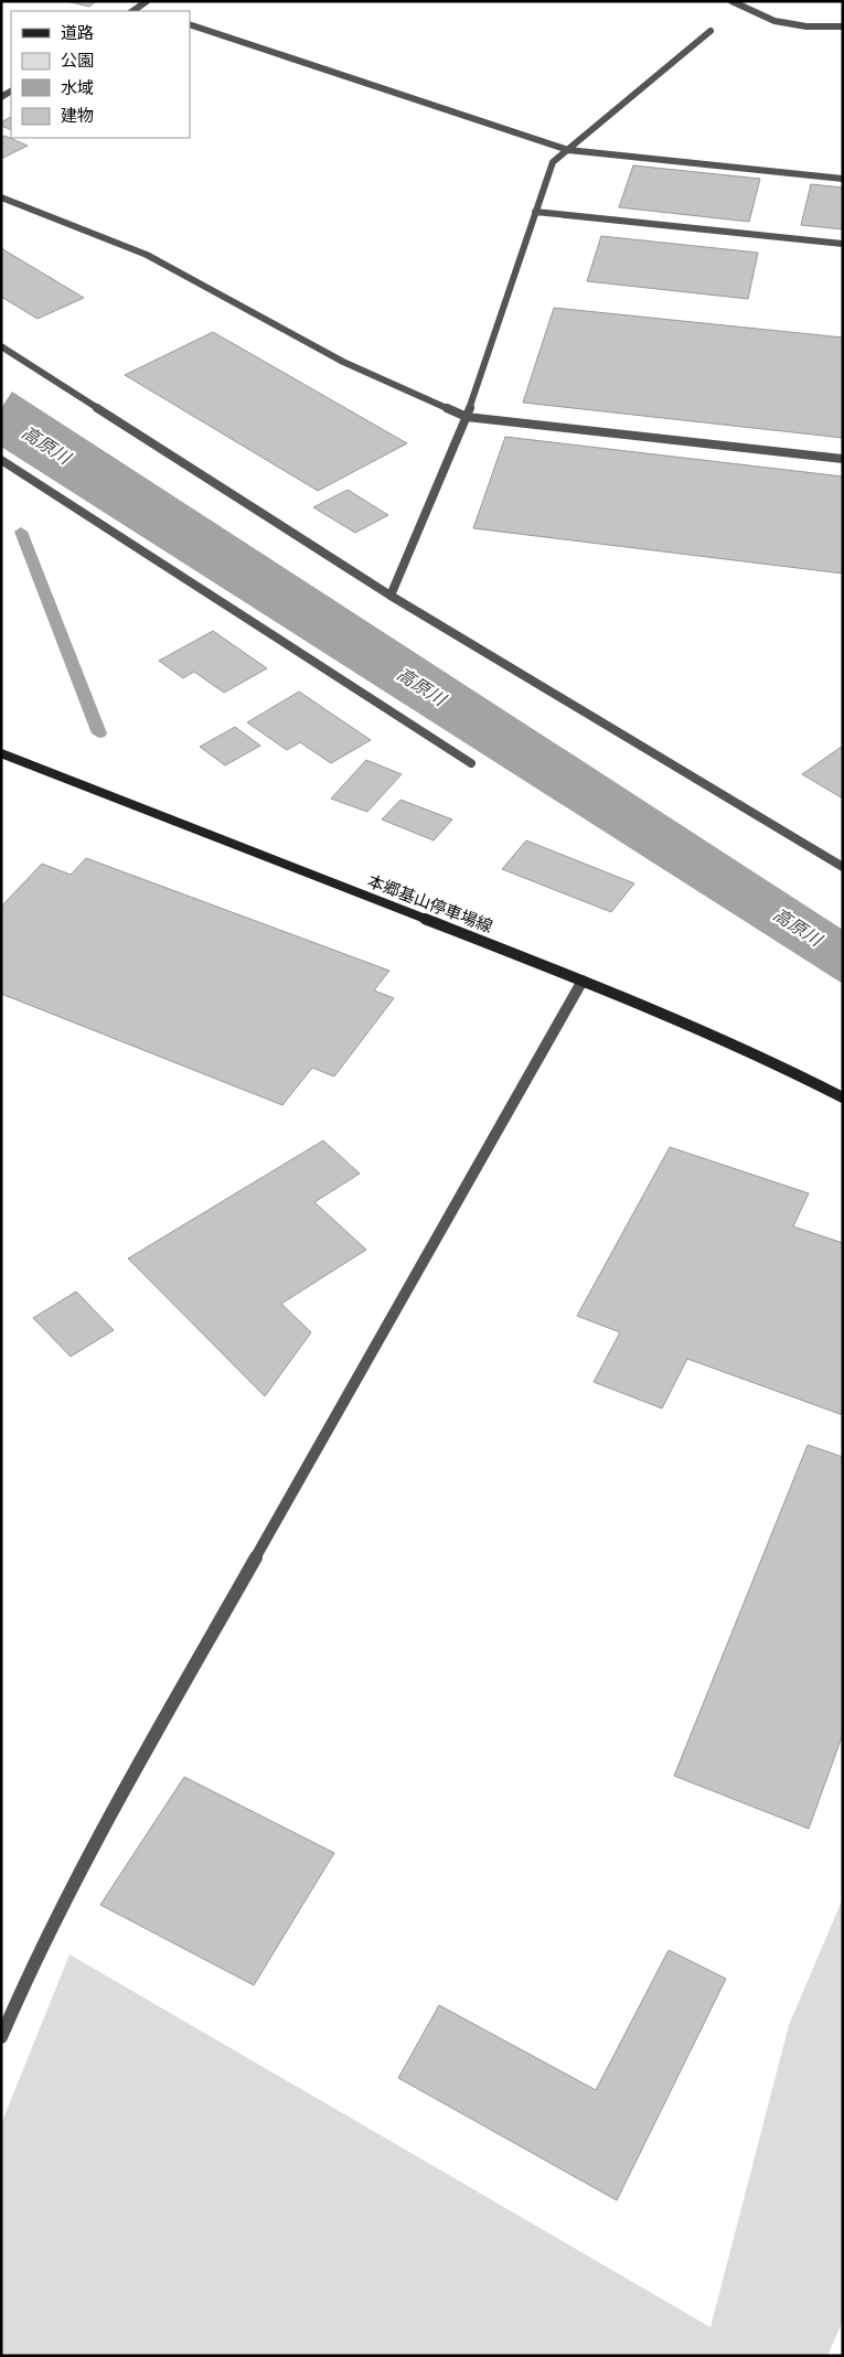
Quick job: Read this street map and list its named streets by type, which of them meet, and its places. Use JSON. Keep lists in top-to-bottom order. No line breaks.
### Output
{"streets":{"main road":["本郷基山停車場線"]},"water":["高原川"],"legend":["道路","公園","水域","建物"]}
